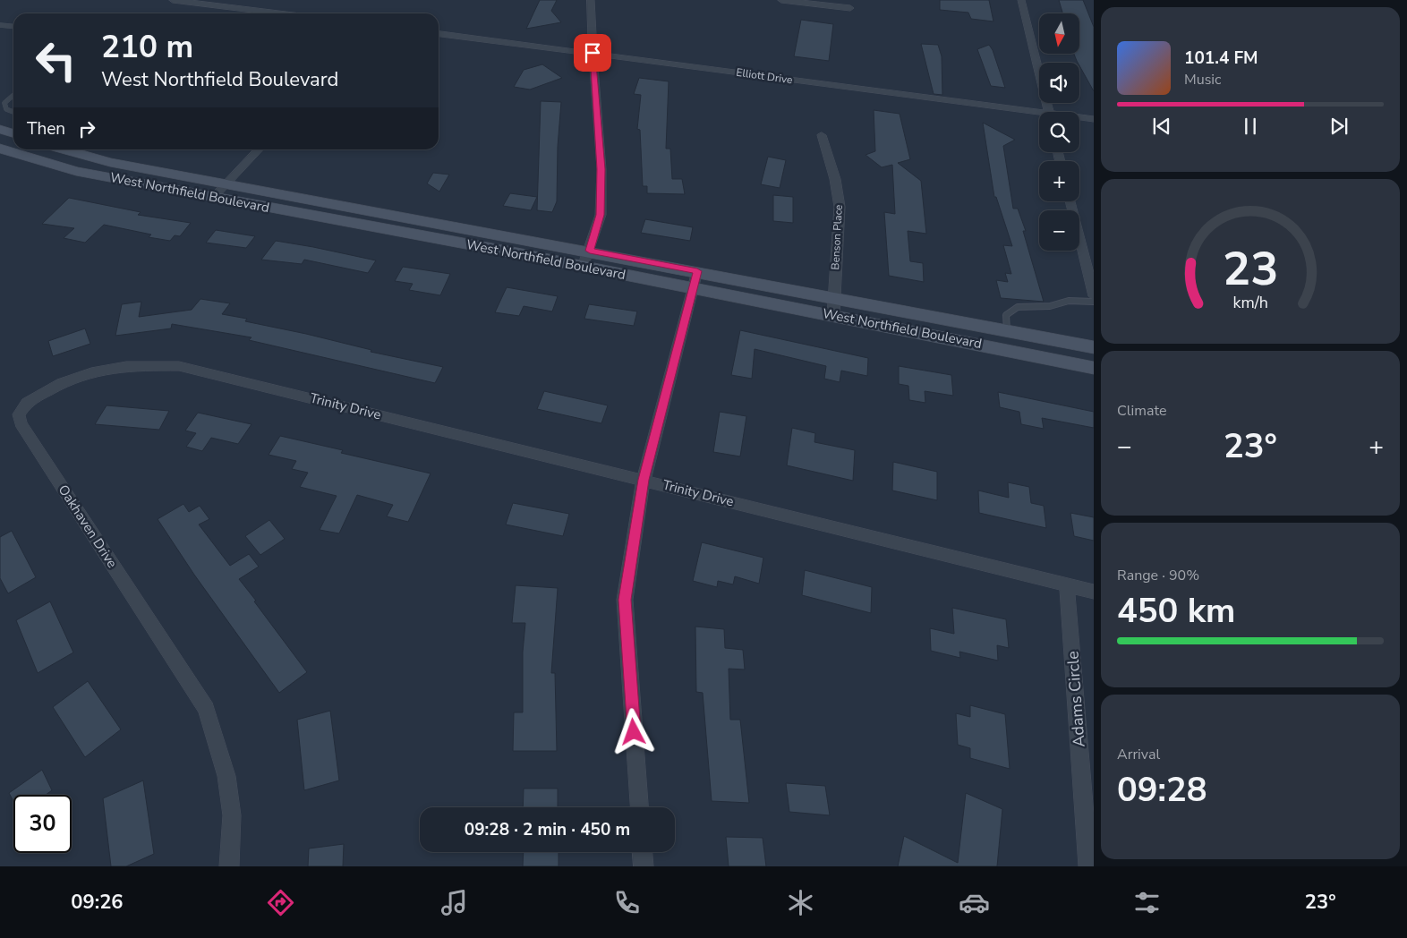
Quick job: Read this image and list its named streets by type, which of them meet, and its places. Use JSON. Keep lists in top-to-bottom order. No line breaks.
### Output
{"streets":{"main road":["West Northfield Boulevard"],"street":["Elliott Drive","Benson Place","Trinity Drive","Oakhaven Drive","Adams Circle"]},"crossings":[["West Northfield Boulevard","Benson Place"],["Trinity Drive","Oakhaven Drive"],["Trinity Drive","Adams Circle"]],"north":"bottom","page":{"map_buttons":["+","−"],"turn":["210 m","West Northfield Boulevard"],"song":["101.4 FM","Music"],"then":"Then","tile":["Climate",["Range · 90%","450 km"],["Arrival","09:28"]],"heat":["−","23°","+"],"limit":"30","trip":"09:28 · 2 min · 450 m","tabs":["09:26","23°"],"gauge":["23","km/h"]}}
